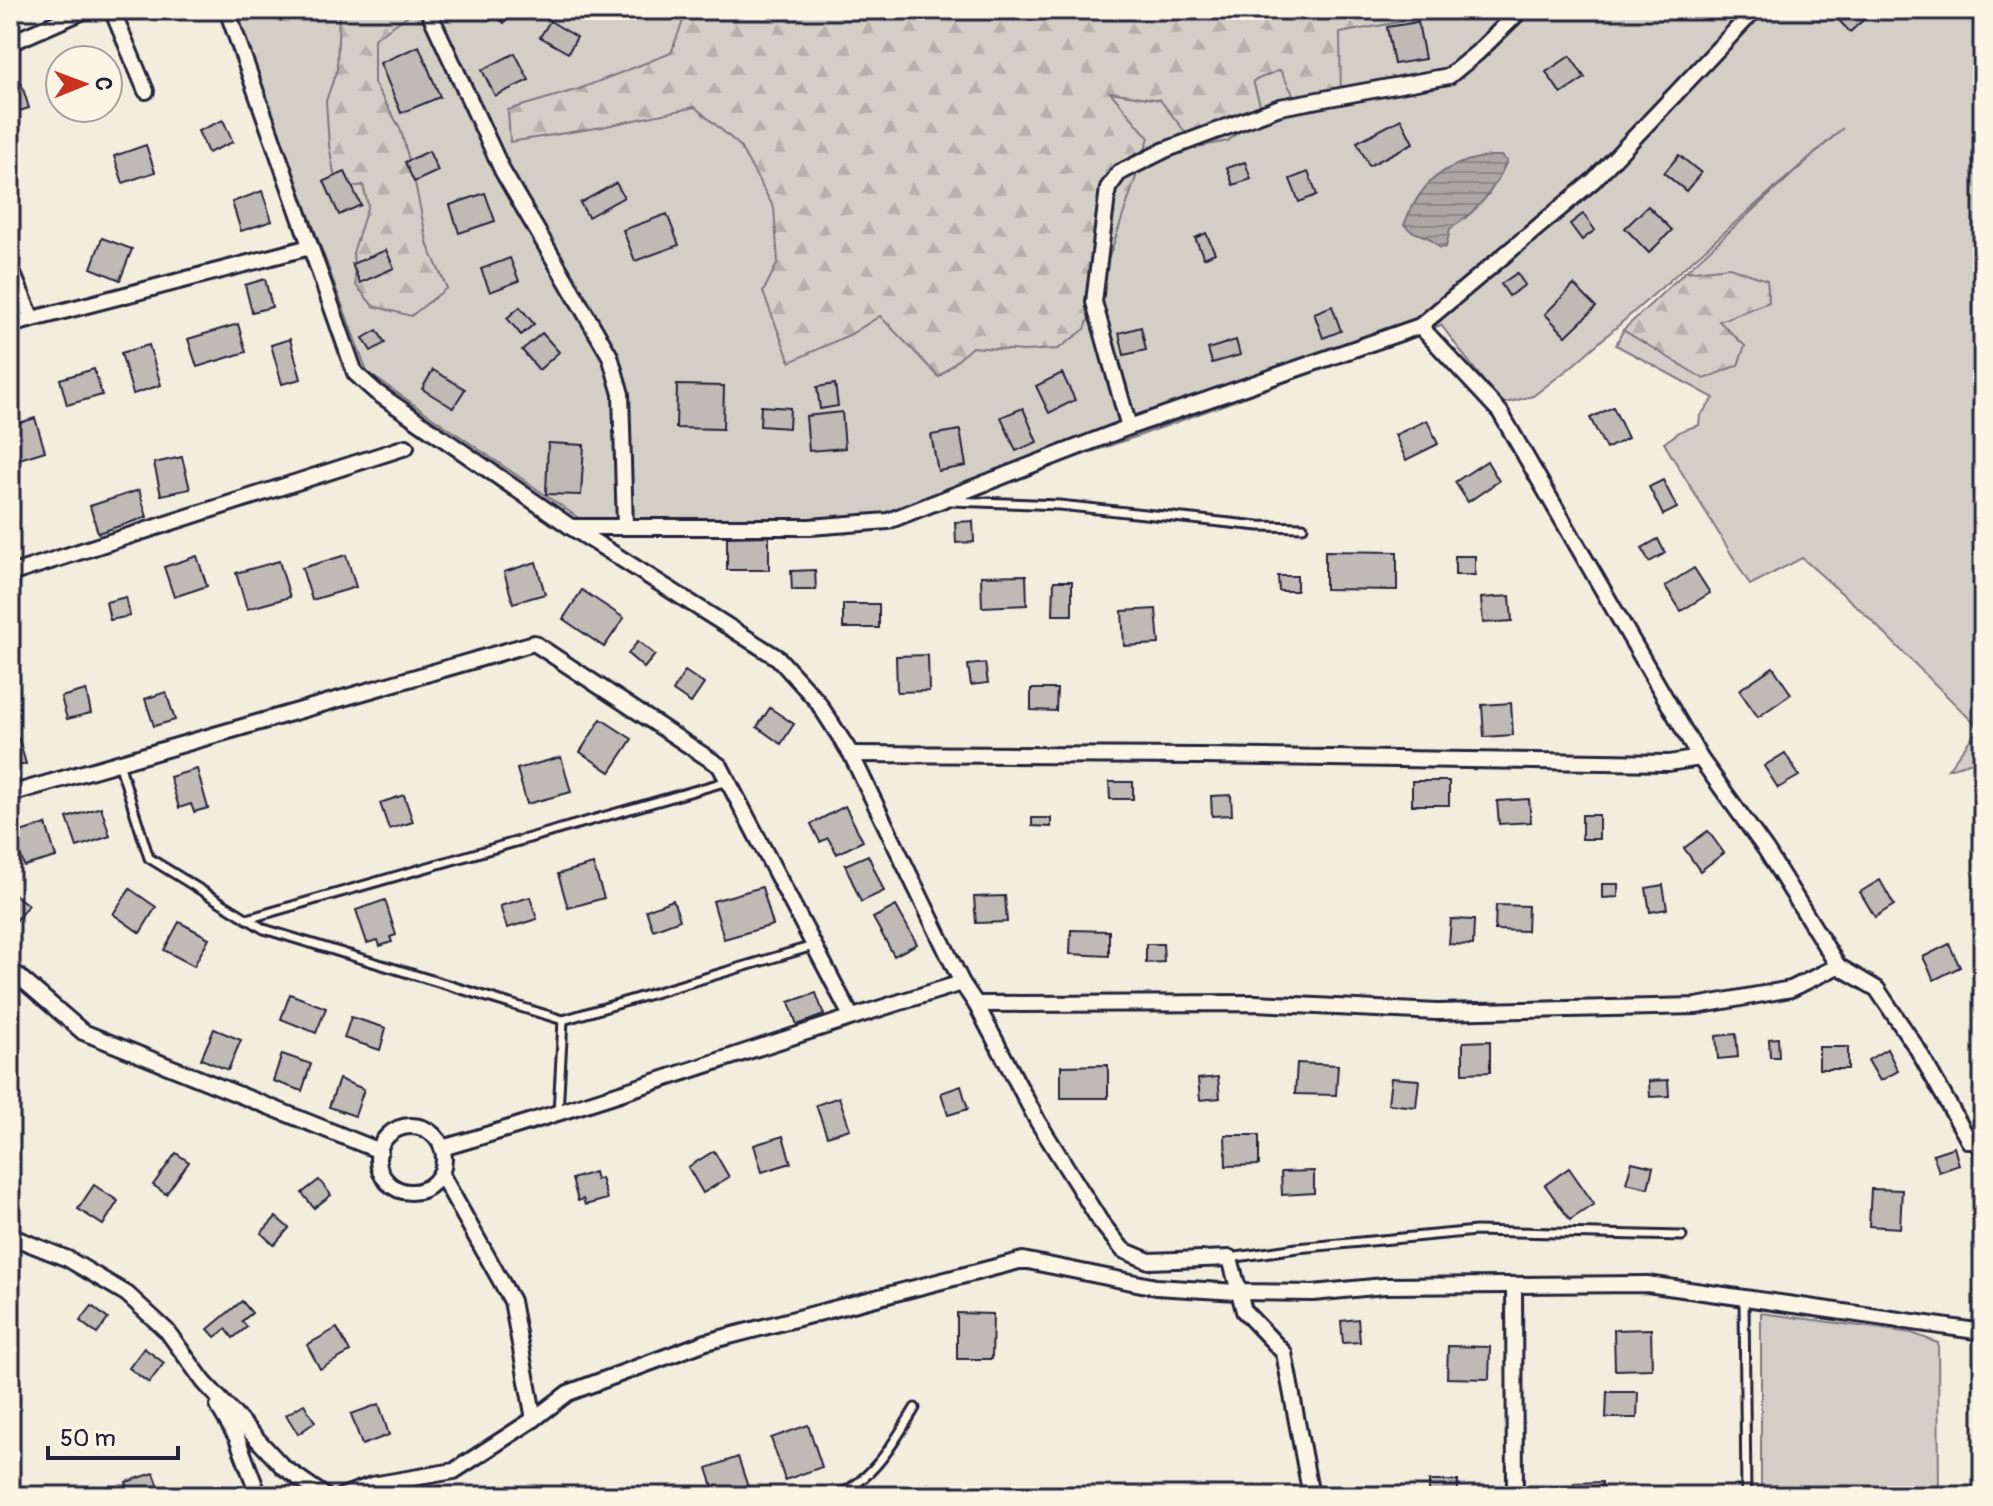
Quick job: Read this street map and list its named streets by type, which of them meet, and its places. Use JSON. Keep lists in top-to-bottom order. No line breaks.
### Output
{"scale_bar":"50 m","north":"right"}
